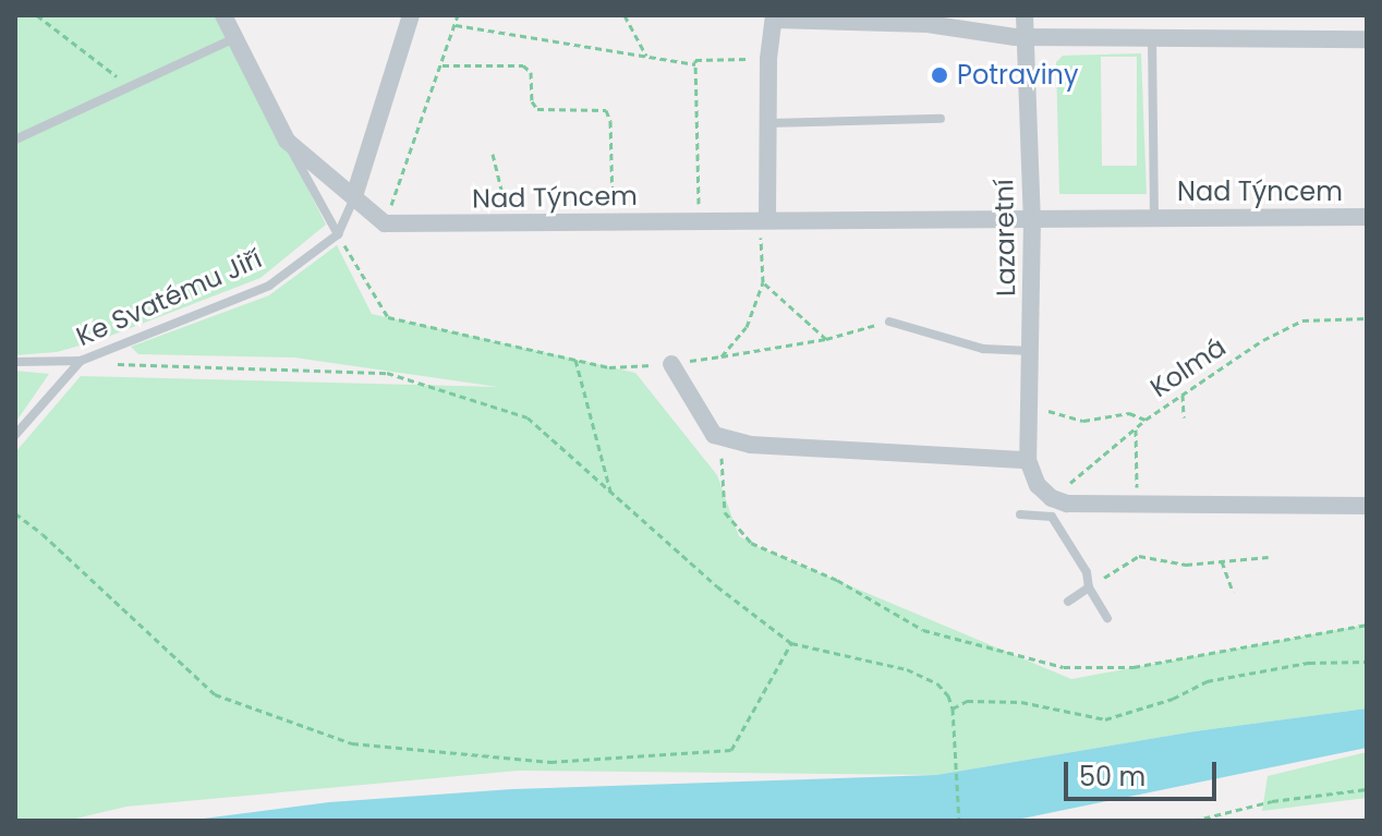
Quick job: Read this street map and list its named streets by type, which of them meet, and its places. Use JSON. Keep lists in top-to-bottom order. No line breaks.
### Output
{"streets":{"street":["Nad Týncem","Lazaretní"],"lane":["Ke Svatému Jiří"],"path":["Kolmá"]},"crossings":[["Nad Týncem","Lazaretní"]],"places":["Potraviny"],"scale_bar":"50 m"}
